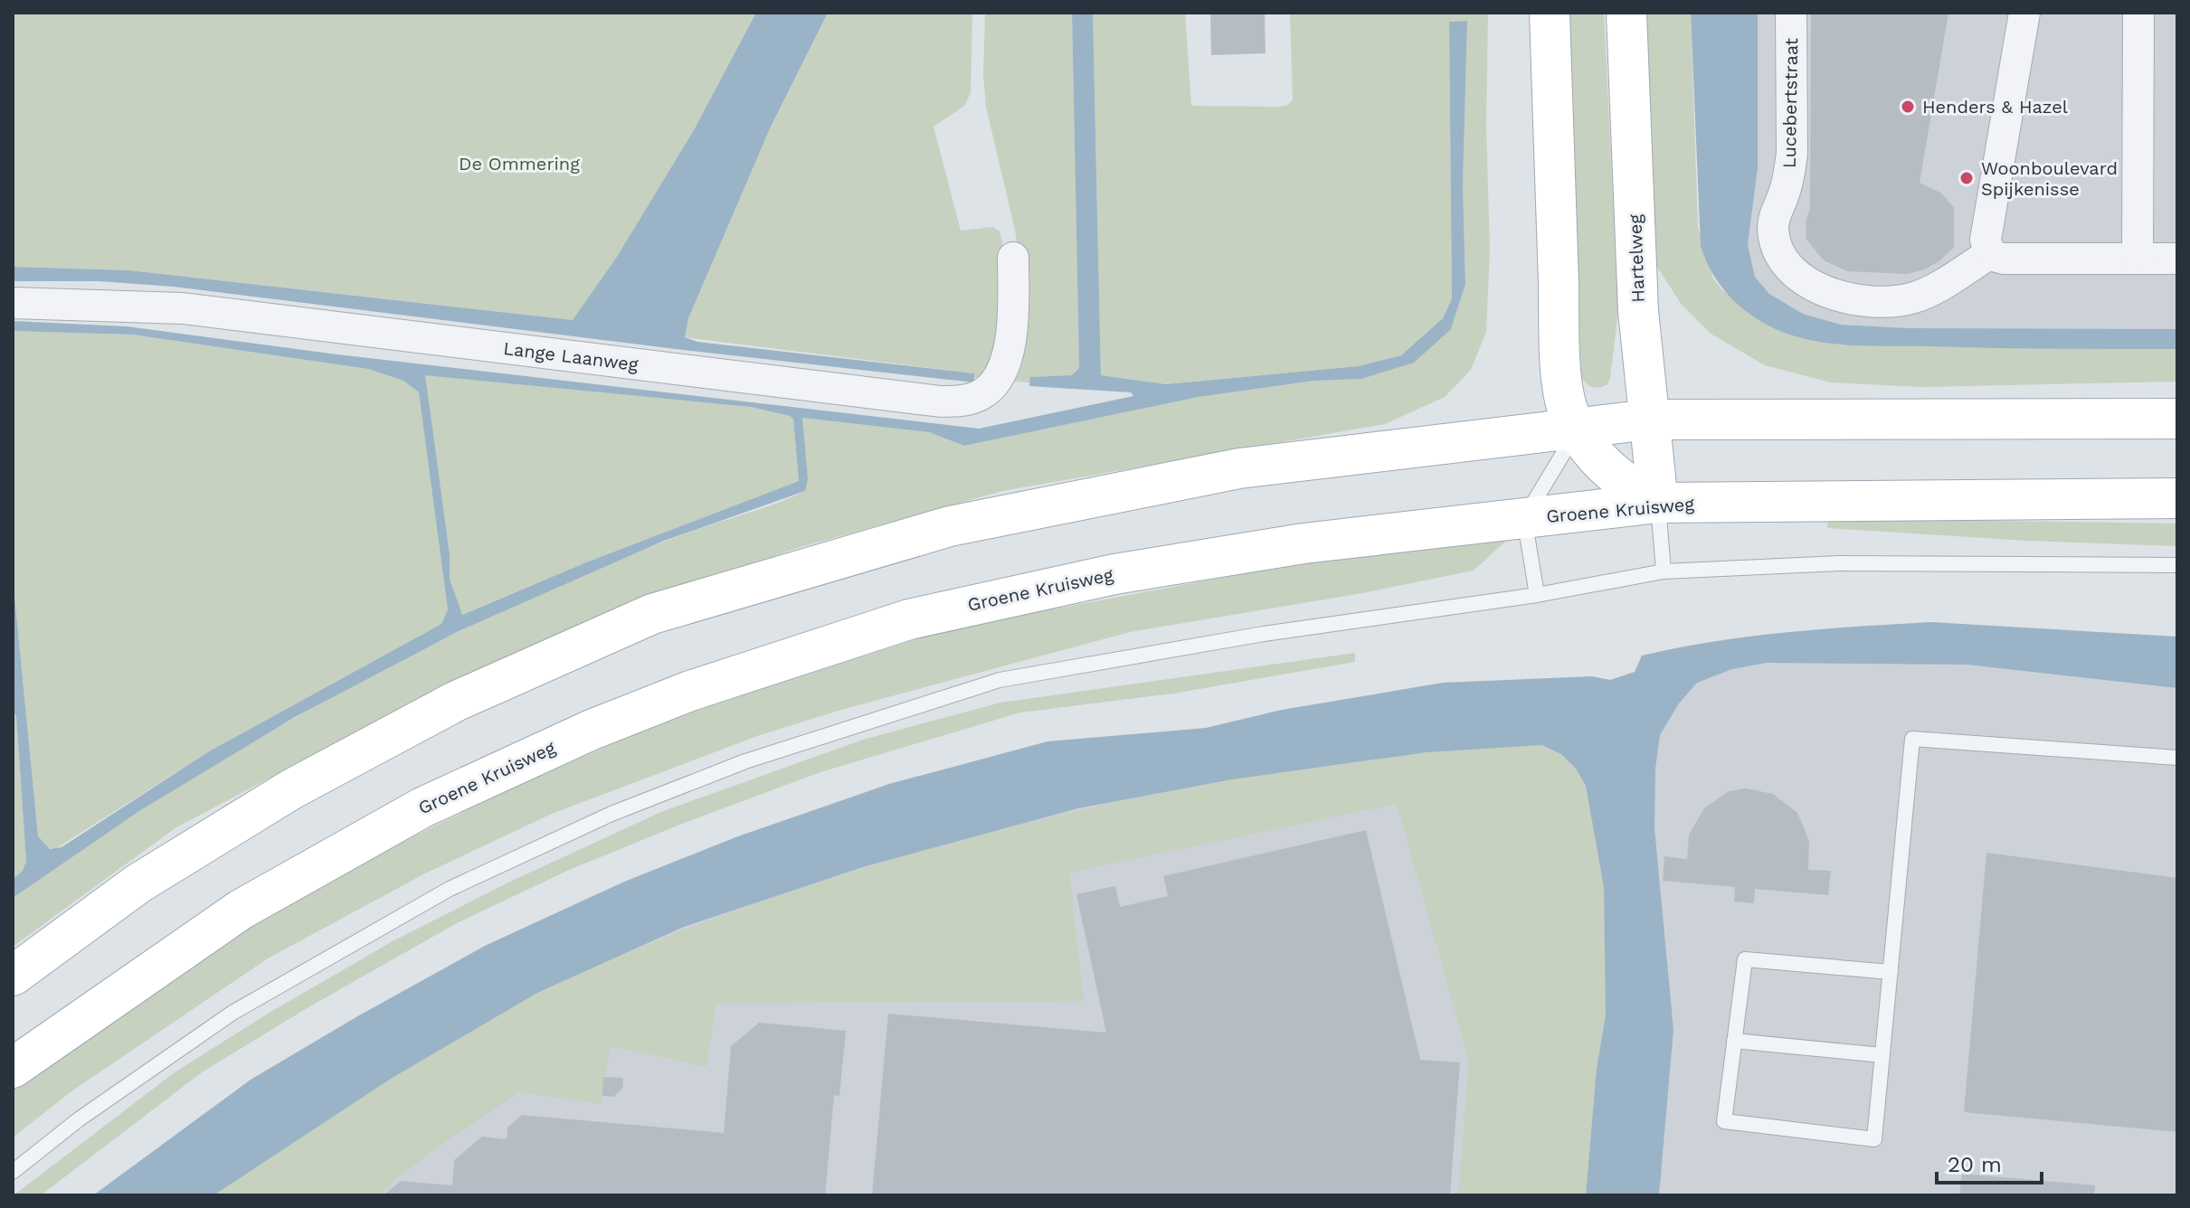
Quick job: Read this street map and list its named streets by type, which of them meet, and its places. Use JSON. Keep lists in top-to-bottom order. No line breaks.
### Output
{"streets":{"main road":["Hartelweg","Groene Kruisweg"],"street":["Lucebertstraat","Lange Laanweg"]},"crossings":[["Hartelweg","Groene Kruisweg"]],"parks":["De Ommering"],"places":["Henders & Hazel","Woonboulevard Spijkenisse"],"scale_bar":"20 m"}
